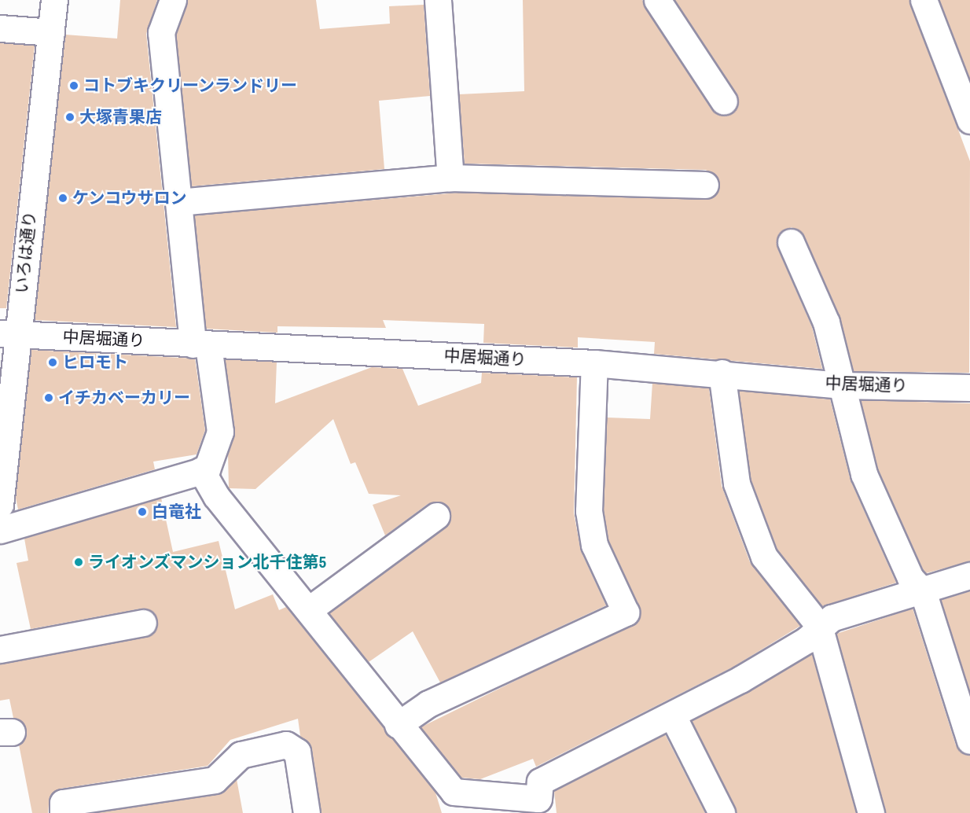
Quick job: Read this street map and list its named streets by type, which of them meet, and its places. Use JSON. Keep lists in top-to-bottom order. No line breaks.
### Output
{"streets":{"street":["いろは通り","中居堀通り"]},"crossings":[["いろは通り","中居堀通り"]],"places":["コトブキクリーンランドリー","大塚青果店","ケンコウサロン","ヒロモト","イチカベーカリー","白竜社","ライオンズマンション北千住第5"]}
